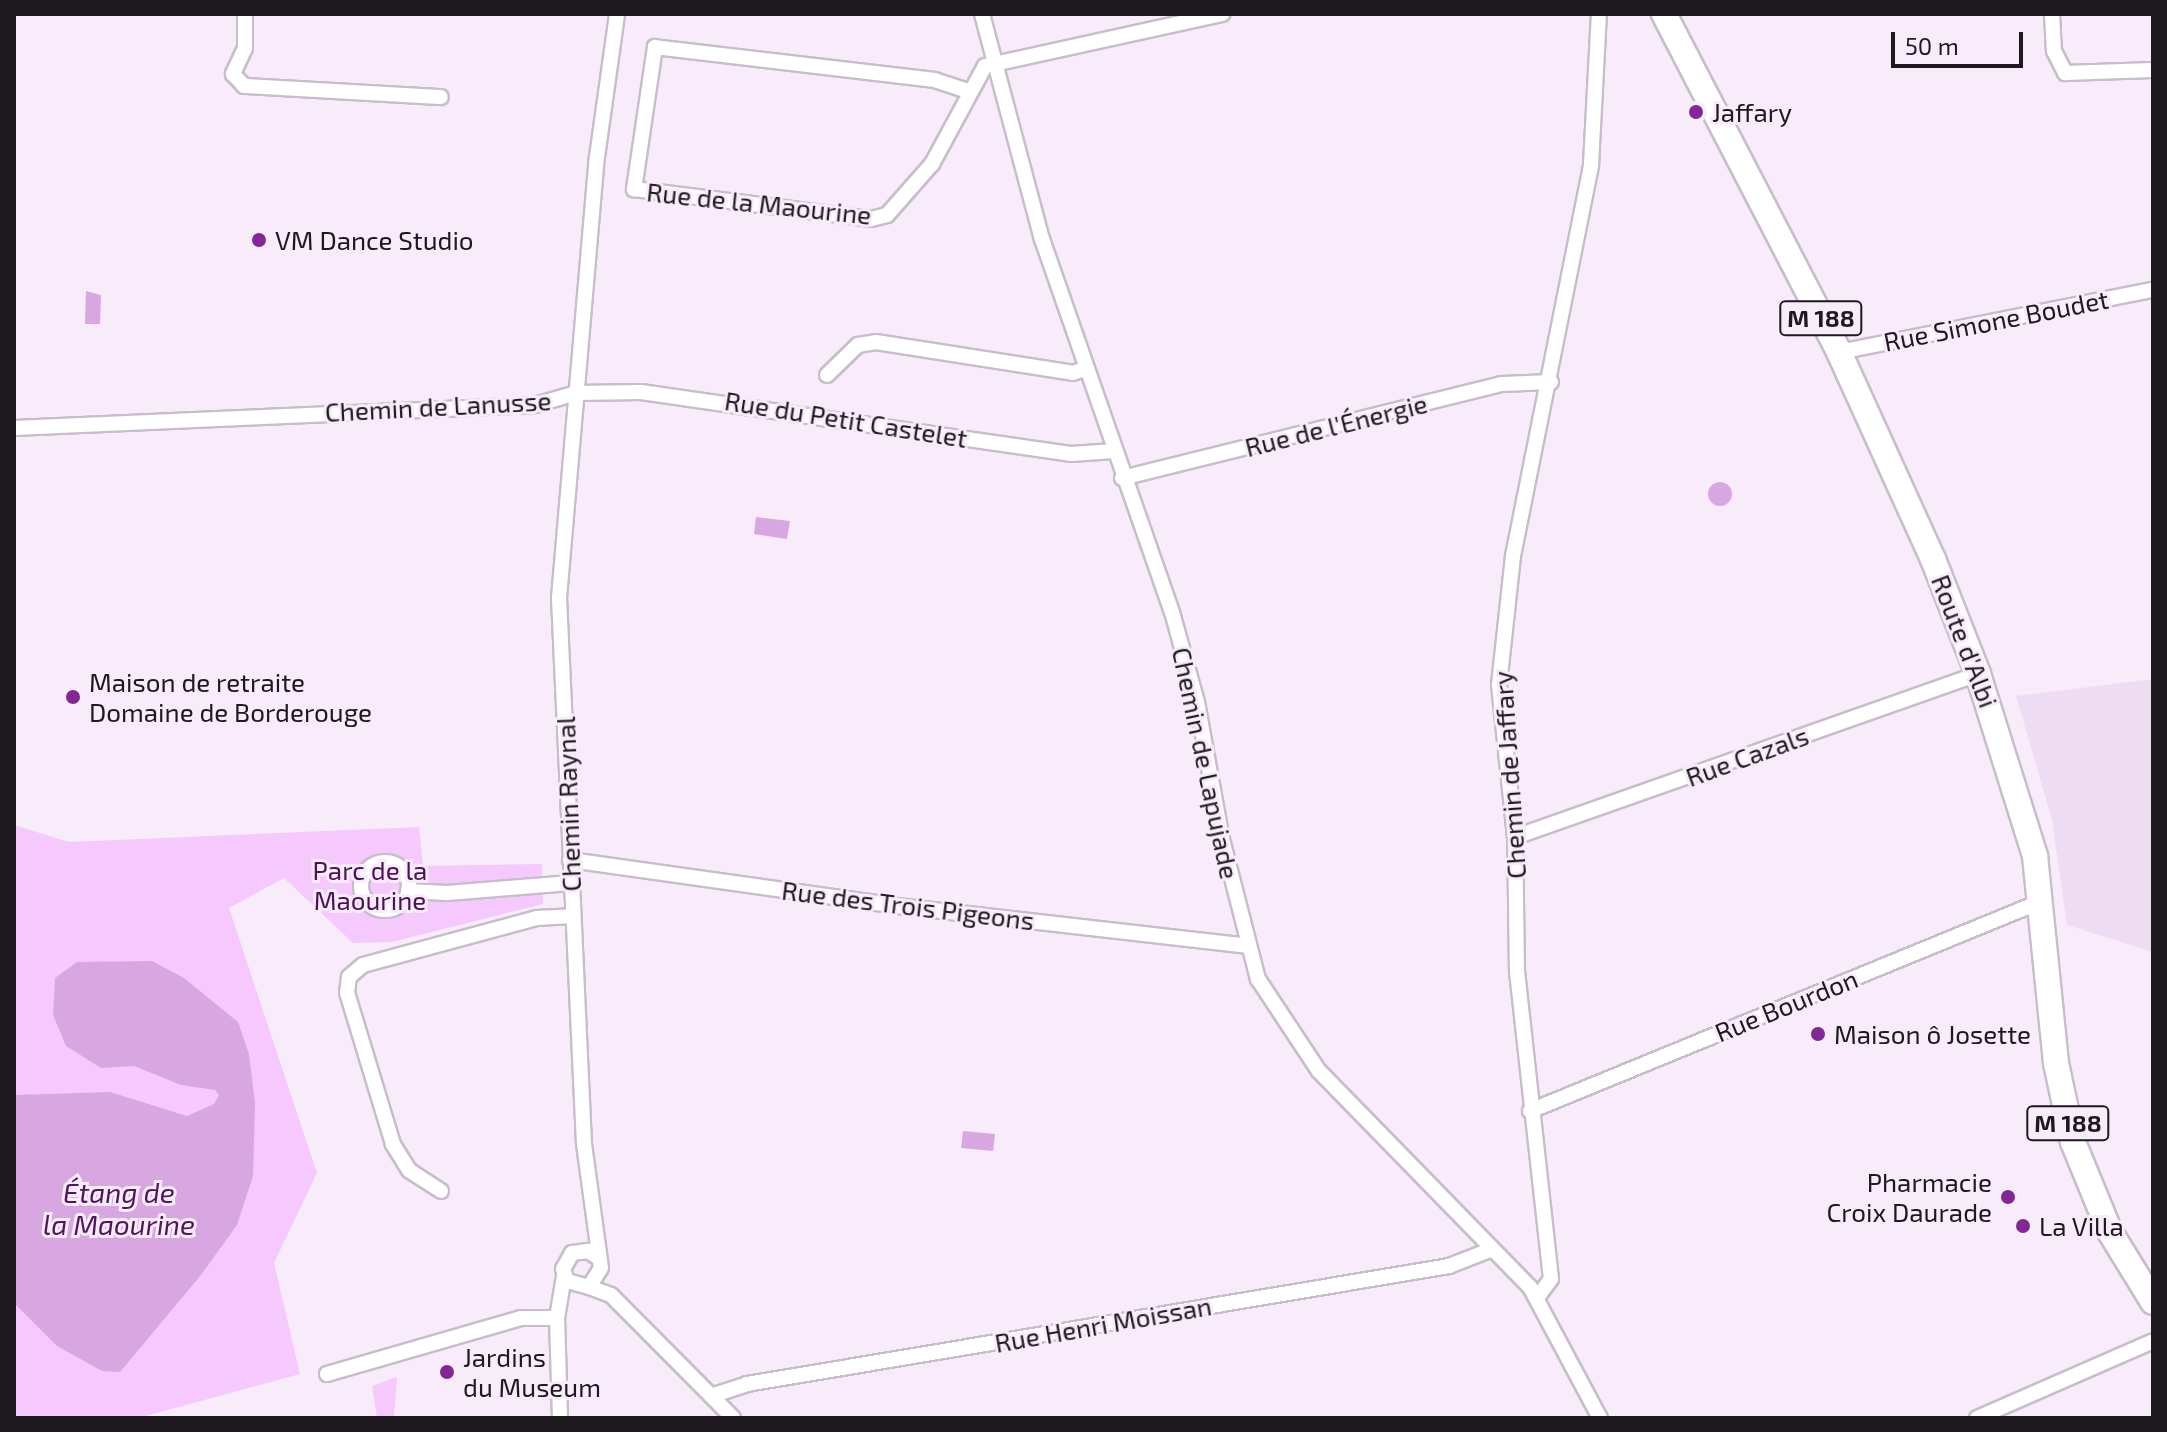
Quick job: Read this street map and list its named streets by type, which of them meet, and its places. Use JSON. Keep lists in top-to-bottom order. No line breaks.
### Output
{"streets":{"main road":["M 188","Route d'Albi"],"street":["Rue de la Maourine","Rue Simone Boudet","Chemin de Lanusse","Rue du Petit Castelet","Rue de l'Énergie","Rue Cazals","Chemin de Lapujade","Chemin de Jaffary","Chemin Raynal","Rue des Trois Pigeons","Rue Bourdon","Rue Henri Moissan"]},"crossings":[["Rue de la Maourine","Chemin de Lapujade"],["Rue Simone Boudet","Route d'Albi"],["Chemin de Lanusse","Rue du Petit Castelet"],["Chemin de Lanusse","Chemin Raynal"],["Rue du Petit Castelet","Chemin de Lapujade"],["Rue du Petit Castelet","Chemin Raynal"],["Rue de l'Énergie","Chemin de Lapujade"],["Rue de l'Énergie","Chemin de Jaffary"],["Route d'Albi","Rue Cazals"],["Route d'Albi","Rue Bourdon"],["Rue Cazals","Chemin de Jaffary"],["Chemin de Lapujade","Chemin de Jaffary"],["Chemin de Lapujade","Rue des Trois Pigeons"],["Chemin de Lapujade","Rue Henri Moissan"],["Chemin de Jaffary","Rue Bourdon"],["Chemin Raynal","Rue des Trois Pigeons"],["Chemin Raynal","Rue Henri Moissan"]],"water":["Étang de la Maourine"],"parks":["Parc de la Maourine"],"places":["Jaffary","VM Dance Studio","Maison de retraite Domaine de Borderouge","Maison ô Josette","Pharmacie Croix Daurade","La Villa","Jardins du Museum"],"scale_bar":"50 m"}
